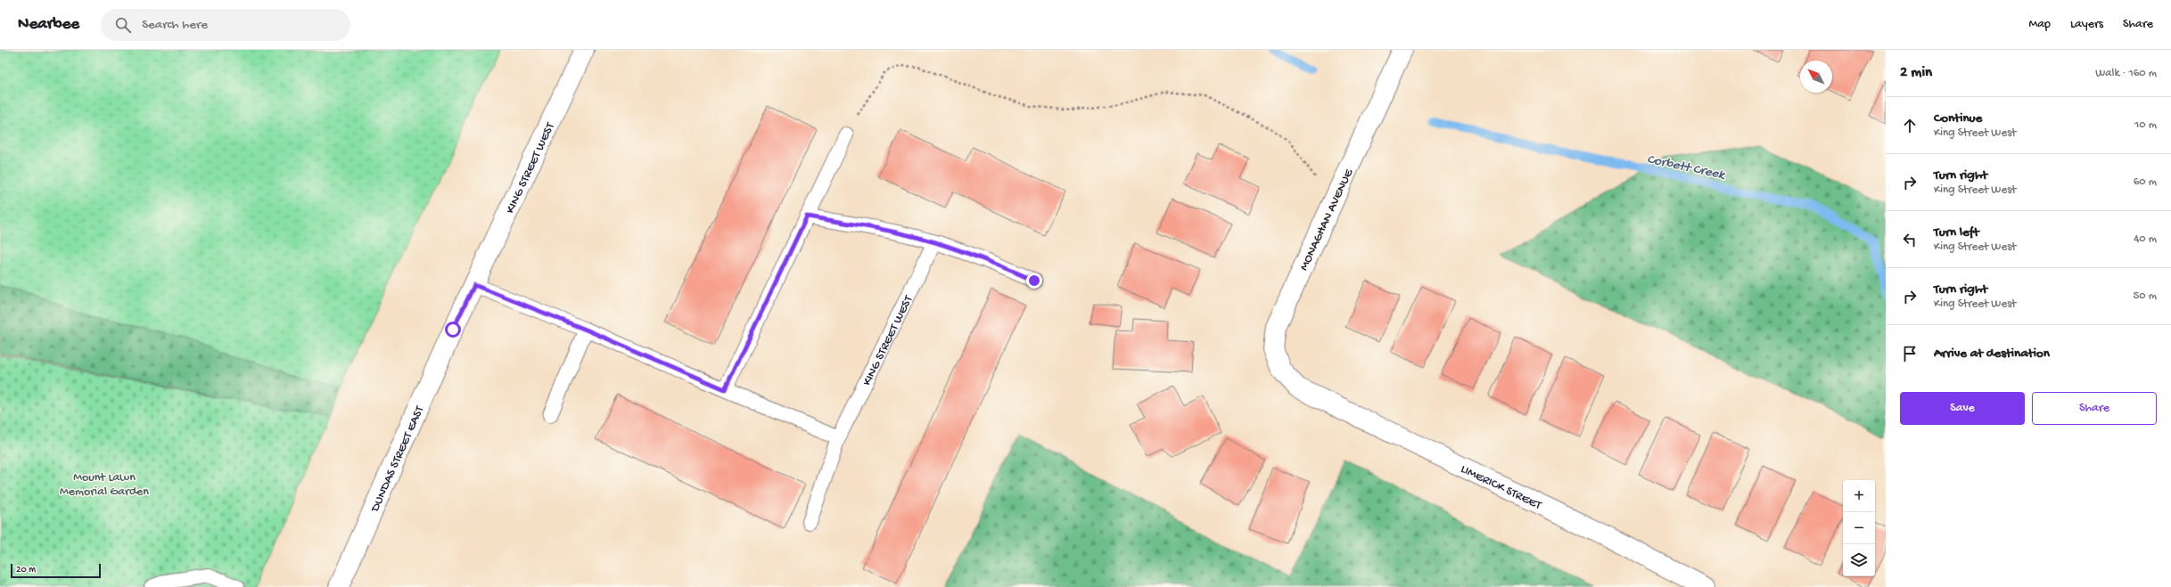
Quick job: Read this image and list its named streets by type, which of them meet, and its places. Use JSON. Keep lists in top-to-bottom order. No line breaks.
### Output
{"streets":{"street":["KING STREET WEST","MONAGHAN AVENUE","DUNDAS STREET EAST","LIMERICK STREET"]},"crossings":[["KING STREET WEST","DUNDAS STREET EAST"],["MONAGHAN AVENUE","LIMERICK STREET"]],"water":["Corbett Creek"],"parks":["Mount Lawn Memorial Garden"],"scale_bar":"20 m","north":"top left","page":{"header":"Nearbee","search":"Search here","nav":["Map","Layers","Share"],"heading":["2 min","Walk · 160 m"],"list":[["Continue","King Street West","10 m"],["Turn right","King Street West","60 m"],["Turn left","King Street West","40 m"],["Turn right","King Street West","50 m"],"Arrive at destination"],"buttons":["Save","Share"],"map_buttons":["+","−"],"scale":"20 m"}}
